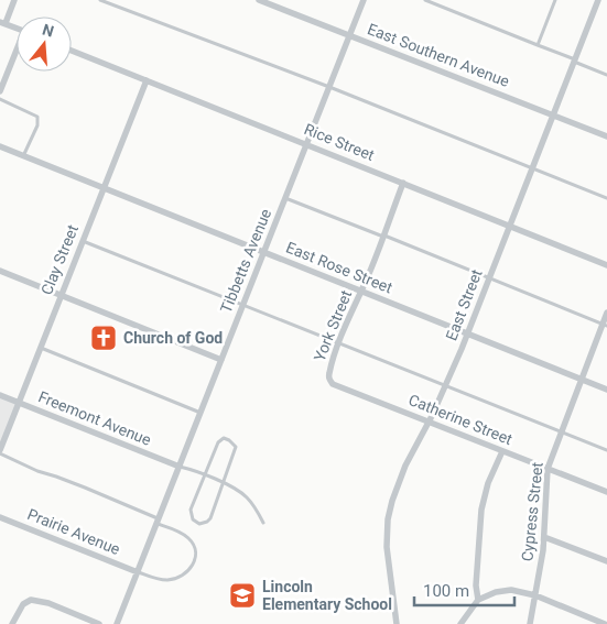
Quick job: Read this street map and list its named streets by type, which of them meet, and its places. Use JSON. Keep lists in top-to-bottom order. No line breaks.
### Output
{"streets":{"street":["East Southern Avenue","Rice Street","Clay Street","Tibbetts Avenue","East Rose Street","East Street","York Street","Freemont Avenue","Catherine Street","Cypress Street","Prairie Avenue"]},"crossings":[["East Southern Avenue","Tibbetts Avenue"],["East Southern Avenue","East Street"],["Rice Street","Clay Street"],["Rice Street","Tibbetts Avenue"],["Rice Street","East Street"],["Rice Street","York Street"],["Clay Street","East Rose Street"],["Clay Street","Freemont Avenue"],["Tibbetts Avenue","East Rose Street"],["Tibbetts Avenue","Freemont Avenue"],["Tibbetts Avenue","Prairie Avenue"],["East Rose Street","East Street"],["East Rose Street","York Street"],["East Rose Street","Cypress Street"],["East Street","Catherine Street"],["York Street","Catherine Street"],["Catherine Street","Cypress Street"]],"places":{"church":["Church of God"],"school or university":["Lincoln Elementary School"]},"scale_bar":"100 m","north":"top"}
